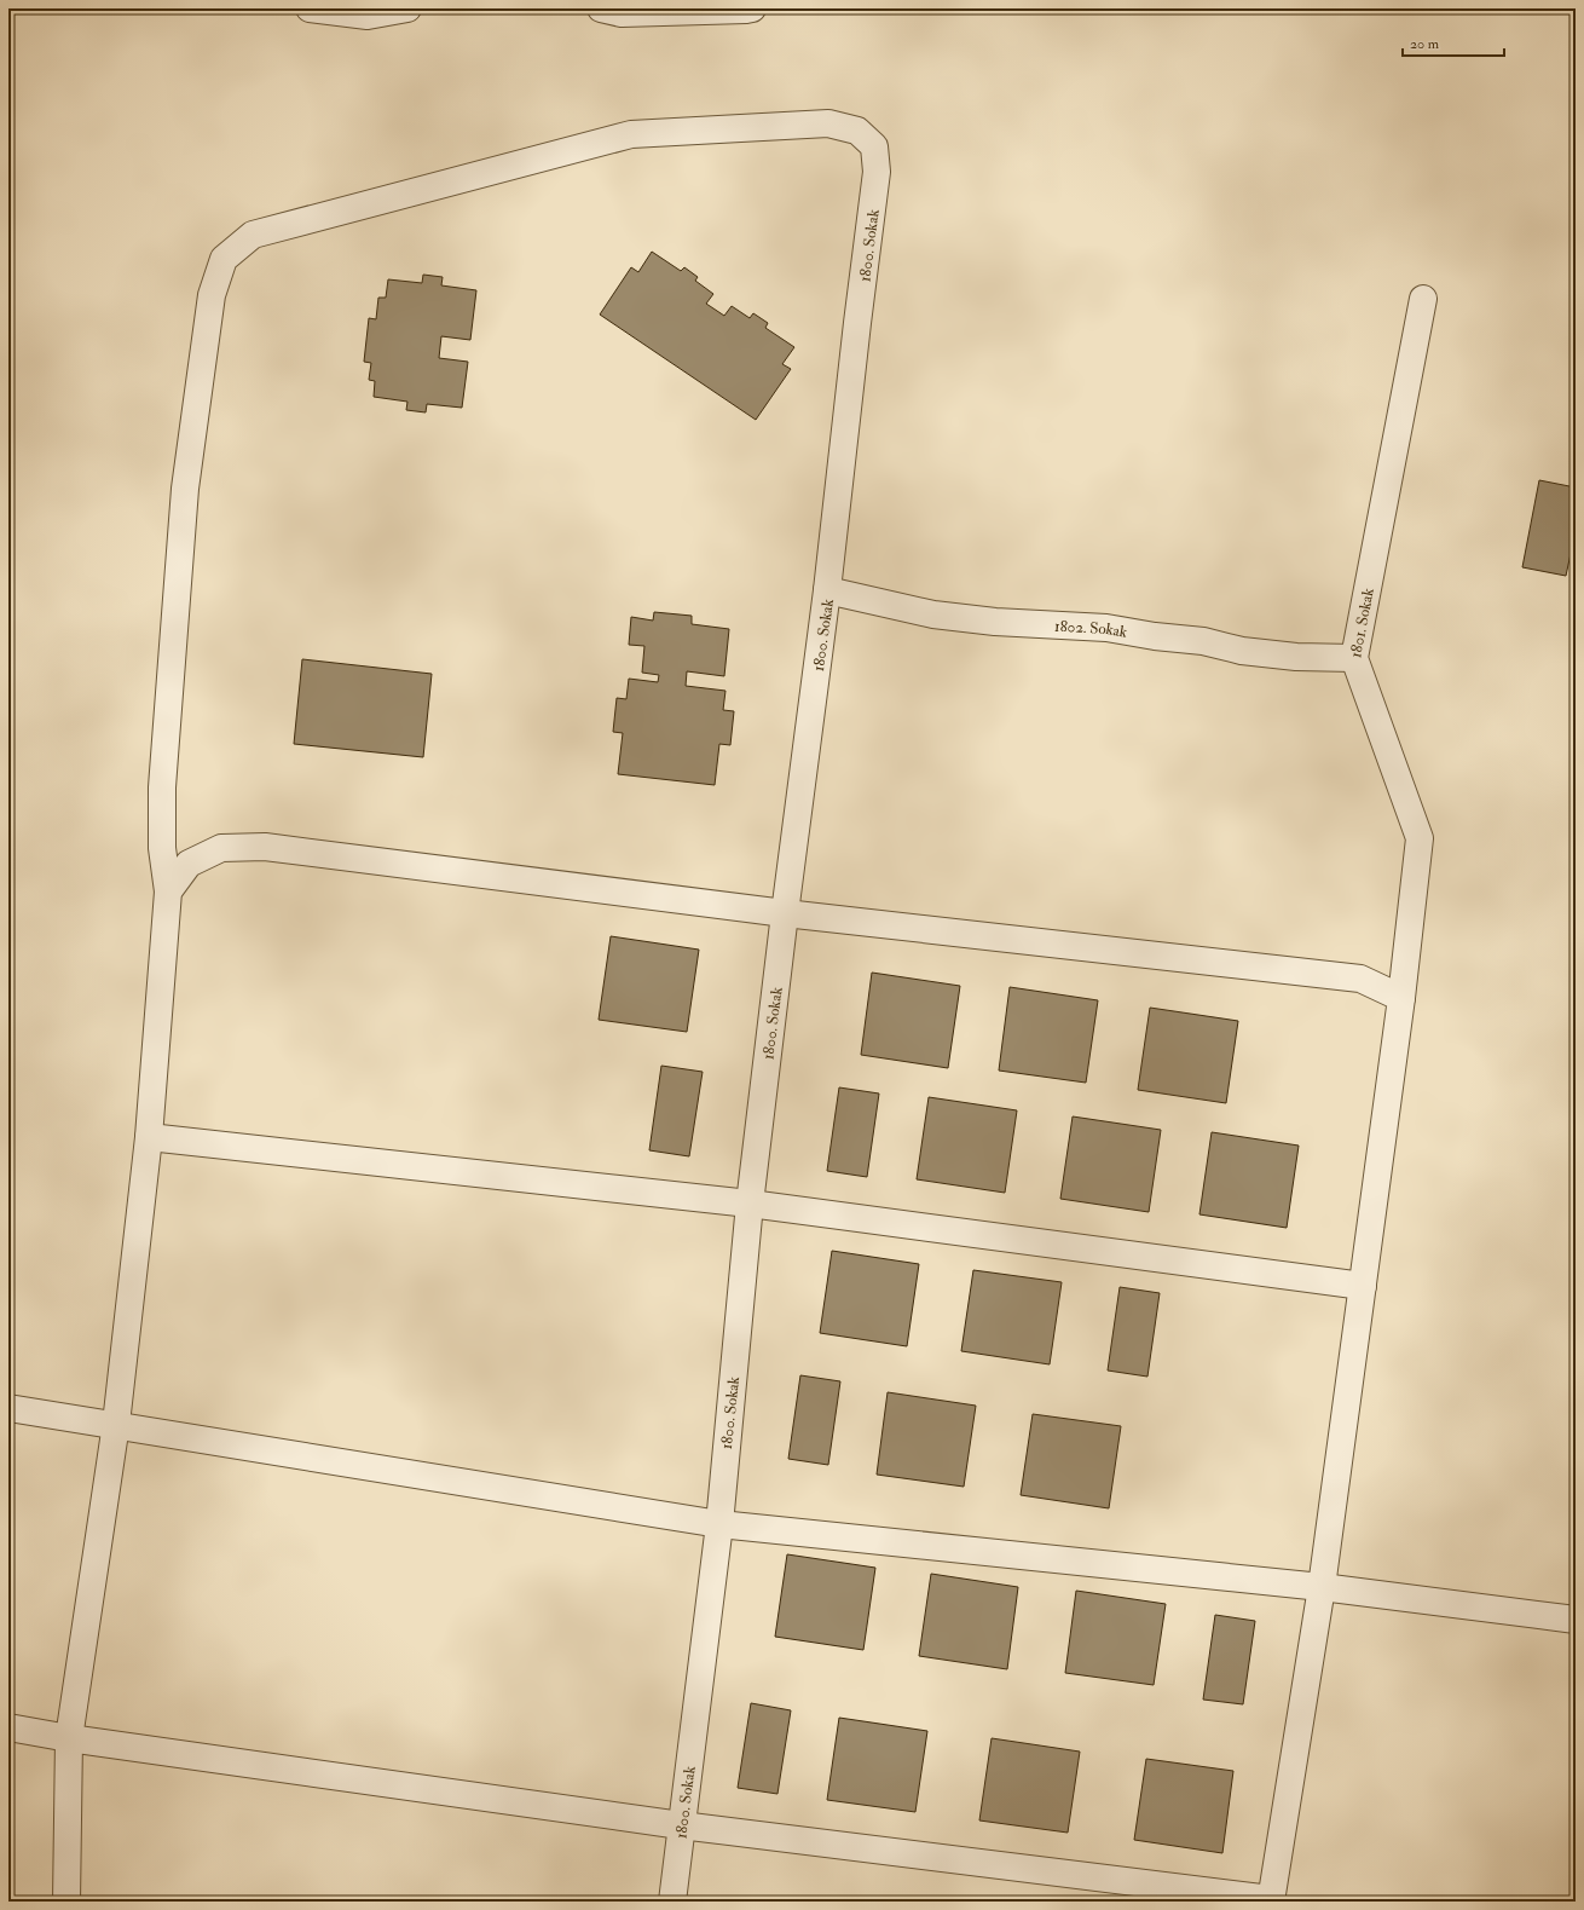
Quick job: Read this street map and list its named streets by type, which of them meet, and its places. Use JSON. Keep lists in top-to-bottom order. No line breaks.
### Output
{"streets":{"street":["1800. Sokak","1801. Sokak","1802. Sokak"]},"crossings":[["1800. Sokak","1802. Sokak"],["1801. Sokak","1802. Sokak"]],"scale_bar":"20 m"}
